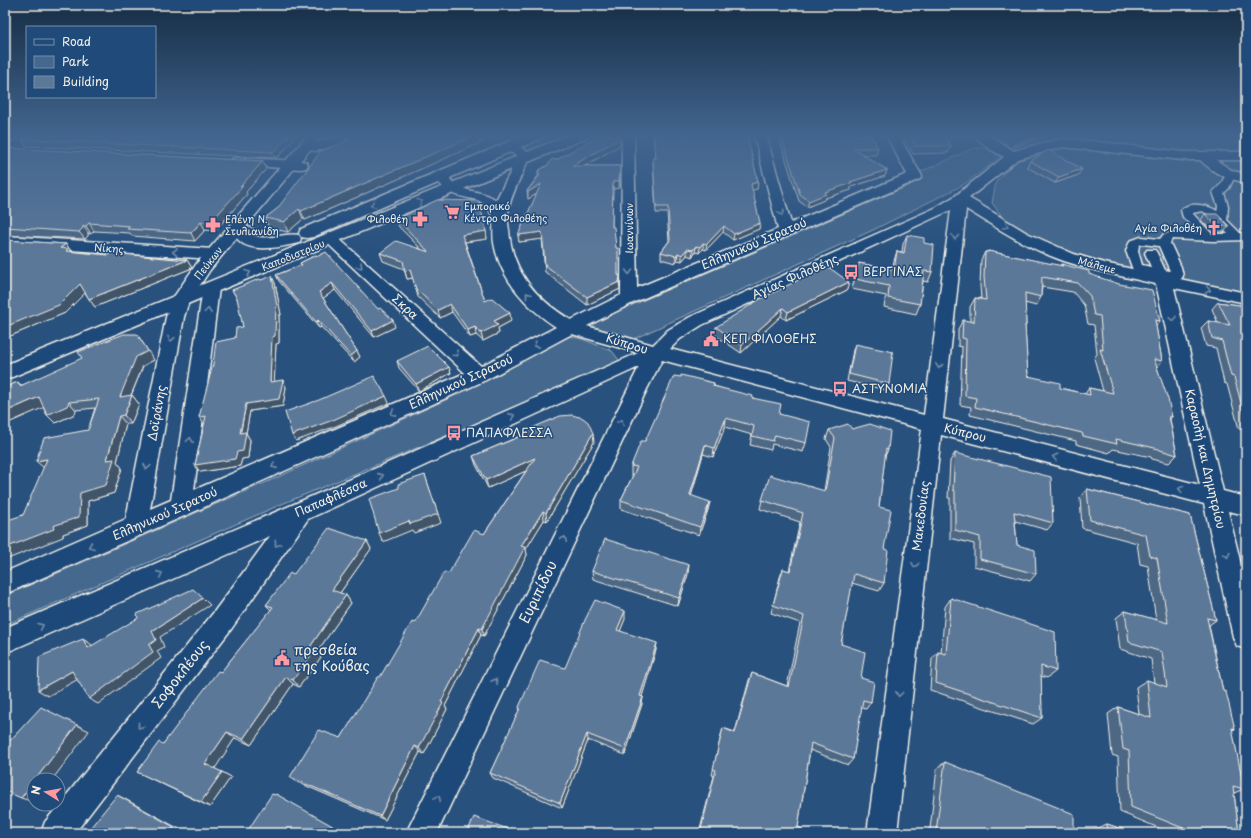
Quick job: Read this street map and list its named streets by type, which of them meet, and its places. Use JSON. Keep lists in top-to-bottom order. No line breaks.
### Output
{"streets":{"main road":["Καποδιστρίου","Πεύκων"],"street":["Ιωαννίνων","Ελληνικού Στρατού","Νίκης","Μάλεμε","Αγίας Φιλοθέης","Σκρα","Κύπρου","Δοϊράνης","Καραολή και Δημητρίου","Παπαφλέσσα","Μακεδονίας","Ευριπίδου","Σοφοκλέους"]},"crossings":[["Ιωαννίνων","Ελληνικού Στρατού"],["Ελληνικού Στρατού","Σκρα"],["Ελληνικού Στρατού","Κύπρου"],["Ελληνικού Στρατού","Δοϊράνης"],["Νίκης","Καποδιστρίου"],["Νίκης","Πεύκων"],["Καποδιστρίου","Πεύκων"],["Καποδιστρίου","Σκρα"],["Καποδιστρίου","Δοϊράνης"],["Πεύκων","Δοϊράνης"],["Μάλεμε","Αγίας Φιλοθέης"],["Μάλεμε","Καραολή και Δημητρίου"],["Μάλεμε","Μακεδονίας"],["Αγίας Φιλοθέης","Κύπρου"],["Αγίας Φιλοθέης","Παπαφλέσσα"],["Αγίας Φιλοθέης","Μακεδονίας"],["Αγίας Φιλοθέης","Ευριπίδου"],["Κύπρου","Καραολή και Δημητρίου"],["Κύπρου","Παπαφλέσσα"],["Κύπρου","Μακεδονίας"],["Κύπρου","Ευριπίδου"],["Παπαφλέσσα","Ευριπίδου"],["Παπαφλέσσα","Σοφοκλέους"]],"one_way":["Ελληνικού Στρατού","Νίκης","Μάλεμε","Κύπρου","Καραολή και Δημητρίου","Παπαφλέσσα","Μακεδονίας","Ευριπίδου","Σοφοκλέους"],"places":{"supermarket":["Εμπορικό Κέντρο Φιλοθέης"],"pharmacy":["Φιλοθέη","Ελένη Ν. Στυλιανίδη"],"church":["Αγία Φιλοθέη"],"bus stop":["ΒΕΡΓΙΝΑΣ","ΑΣΤΥΝΟΜΙΑ","ΠΑΠΑΦΛΕΣΣΑ"],"public building":["ΚΕΠ ΦΙΛΟΘΕΗΣ","πρεσβεία της Κούβας"]},"legend":["Road","Park","Building"],"north":"left"}
